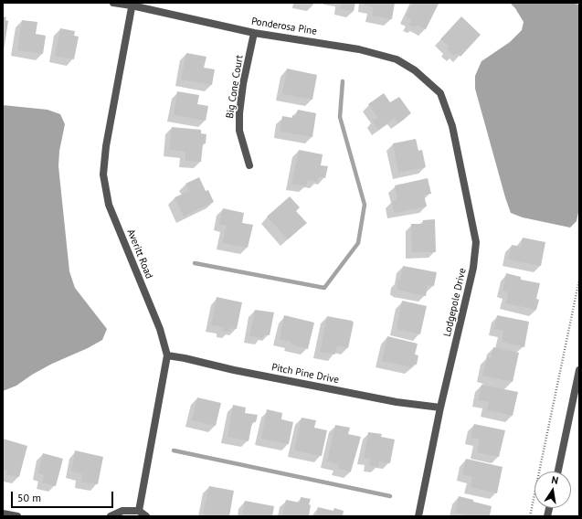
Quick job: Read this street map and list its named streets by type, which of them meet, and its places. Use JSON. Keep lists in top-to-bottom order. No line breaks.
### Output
{"streets":{"street":["Ponderosa Pine","Big Cone Court","Averitt Road","Lodgepole Drive","Pitch Pine Drive"]},"crossings":[["Ponderosa Pine","Big Cone Court"],["Ponderosa Pine","Averitt Road"],["Ponderosa Pine","Lodgepole Drive"],["Averitt Road","Pitch Pine Drive"],["Lodgepole Drive","Pitch Pine Drive"]],"scale_bar":"50 m","north":"top"}
